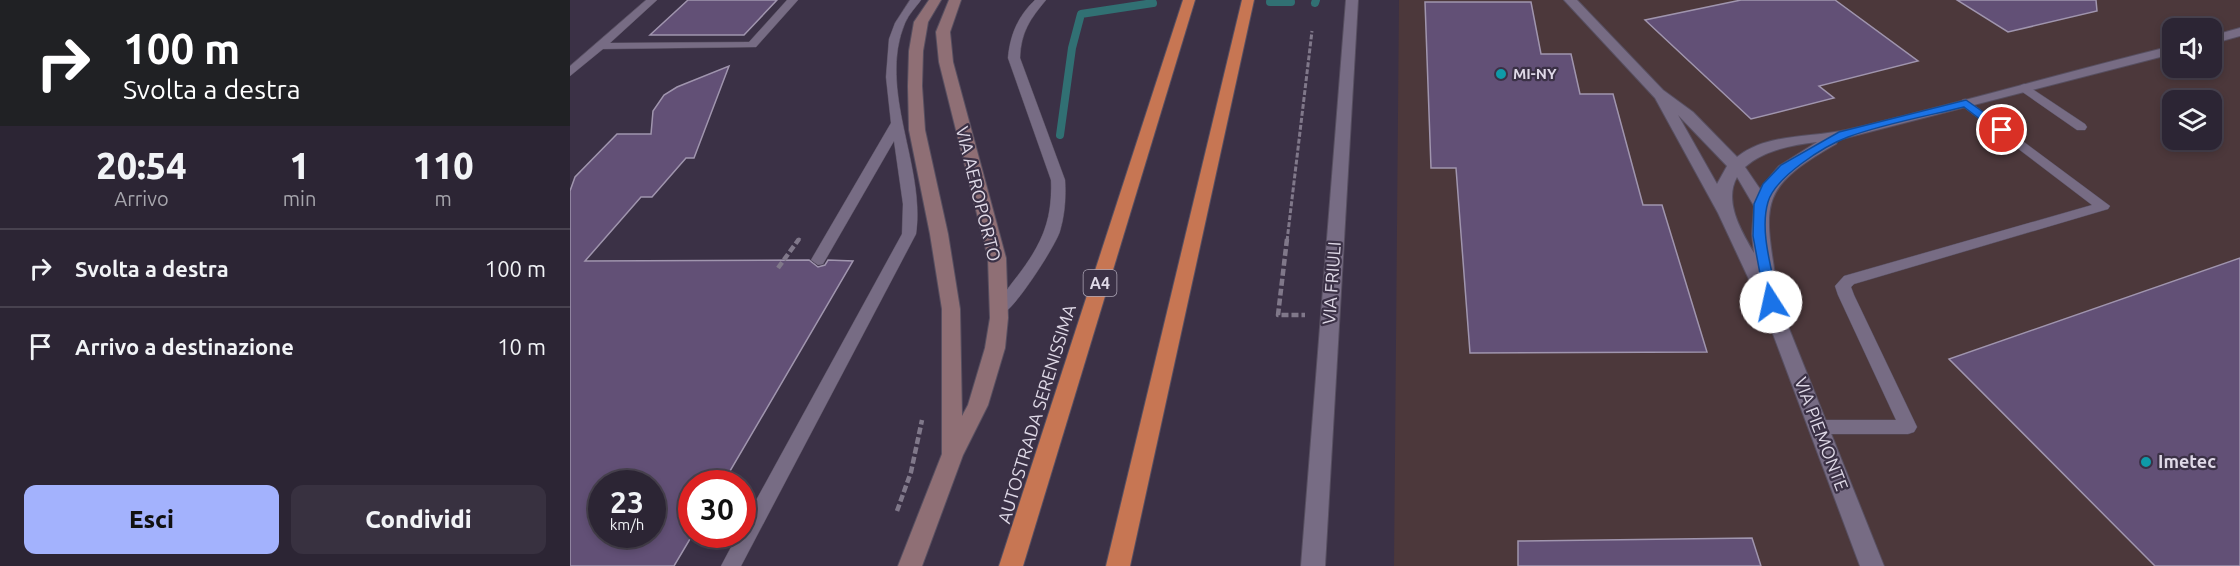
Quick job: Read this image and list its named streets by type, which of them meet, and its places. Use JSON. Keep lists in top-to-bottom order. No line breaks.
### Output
{"streets":{"highway":["A4","AUTOSTRADA SERENISSIMA"],"main road":["VIA AEROPORTO"],"street":["VIA FRIULI","VIA PIEMONTE"]},"places":["MI-NY","Imetec"],"page":{"turn":["100 m","Svolta a destra"],"eta":["20:54","Arrivo","1","min","110","m"],"list":[{"name":"Svolta a destra","value":"100 m"},{"name":"Arrivo a destinazione","value":"10 m"}],"speed":"23 km/h","limit":"30","buttons":["Esci","Condividi"]}}
